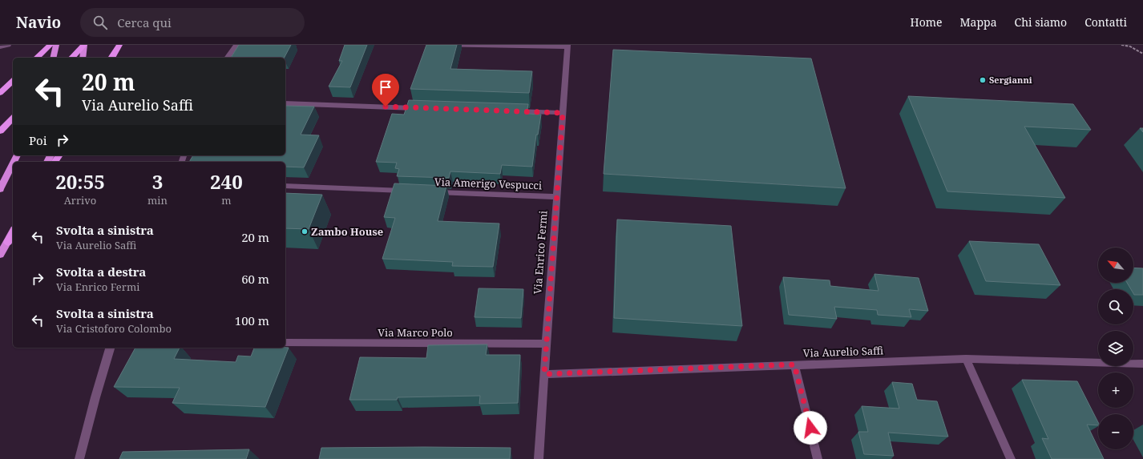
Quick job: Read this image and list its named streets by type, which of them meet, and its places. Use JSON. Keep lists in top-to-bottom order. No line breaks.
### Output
{"streets":{"street":["Via Amerigo Vespucci","Via Enrico Fermi","Via Marco Polo","Via Aurelio Saffi"]},"crossings":[["Via Amerigo Vespucci","Via Enrico Fermi"],["Via Enrico Fermi","Via Marco Polo"],["Via Enrico Fermi","Via Aurelio Saffi"]],"places":["Sergianni","Zambo House"],"north":"top left","page":{"header":"Navio","search":"Cerca qui","nav":["Home","Mappa","Chi siamo","Contatti"],"turn":["20 m","Via Aurelio Saffi"],"then":"Poi","eta":["20:55","Arrivo","3","min","240","m"],"list":[{"name":"Svolta a sinistra","note":"Via Aurelio Saffi","value":"20 m"},{"name":"Svolta a destra","note":"Via Enrico Fermi","value":"60 m"},{"name":"Svolta a sinistra","note":"Via Cristoforo Colombo","value":"100 m"}],"map_buttons":["+","−"]}}
